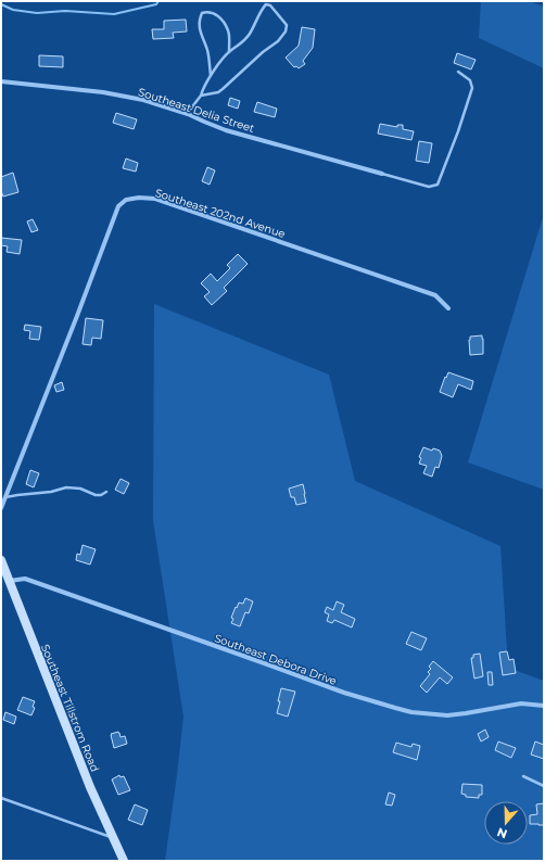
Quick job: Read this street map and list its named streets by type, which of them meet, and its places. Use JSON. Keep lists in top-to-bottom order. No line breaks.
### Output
{"streets":{"main road":["Southeast Tillstrom Road"],"street":["Southeast Delia Street","Southeast 202nd Avenue","Southeast Debora Drive"]},"crossings":[["Southeast Debora Drive","Southeast Tillstrom Road"]],"north":"bottom"}
